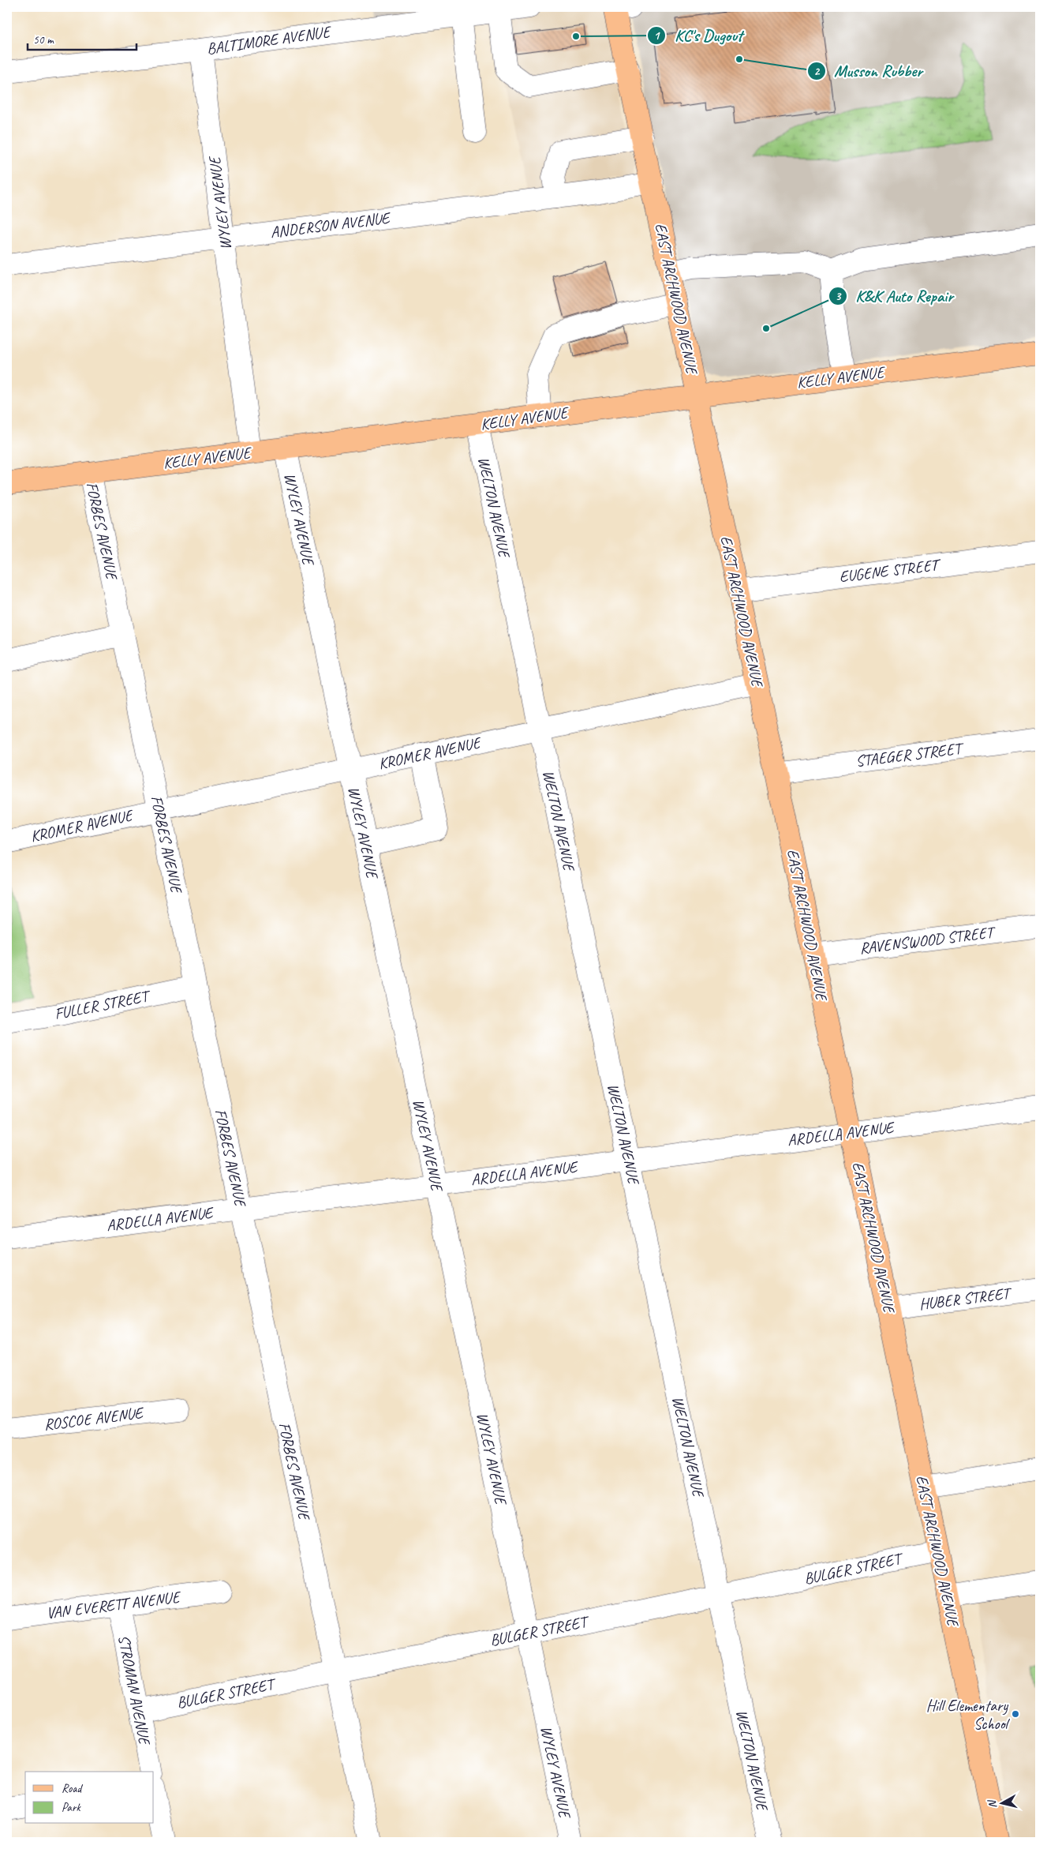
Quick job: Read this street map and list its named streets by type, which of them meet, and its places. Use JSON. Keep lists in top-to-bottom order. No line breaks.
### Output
{"streets":{"main road":["EAST ARCHWOOD AVENUE","KELLY AVENUE"],"street":["BALTIMORE AVENUE","WYLEY AVENUE","ANDERSON AVENUE","WELTON AVENUE","FORBES AVENUE","EUGENE STREET","KROMER AVENUE","STAEGER STREET","RAVENSWOOD STREET","FULLER STREET","ARDELLA AVENUE","HUBER STREET","ROSCOE AVENUE","BULGER STREET","VAN EVERETT AVENUE","STROMAN AVENUE"]},"crossings":[["BALTIMORE AVENUE","WYLEY AVENUE"],["WYLEY AVENUE","ANDERSON AVENUE"],["WYLEY AVENUE","KELLY AVENUE"],["WYLEY AVENUE","KROMER AVENUE"],["WYLEY AVENUE","ARDELLA AVENUE"],["WYLEY AVENUE","BULGER STREET"],["ANDERSON AVENUE","EAST ARCHWOOD AVENUE"],["EAST ARCHWOOD AVENUE","KELLY AVENUE"],["EAST ARCHWOOD AVENUE","EUGENE STREET"],["EAST ARCHWOOD AVENUE","KROMER AVENUE"],["EAST ARCHWOOD AVENUE","STAEGER STREET"],["EAST ARCHWOOD AVENUE","RAVENSWOOD STREET"],["EAST ARCHWOOD AVENUE","ARDELLA AVENUE"],["EAST ARCHWOOD AVENUE","HUBER STREET"],["EAST ARCHWOOD AVENUE","BULGER STREET"],["KELLY AVENUE","WELTON AVENUE"],["KELLY AVENUE","FORBES AVENUE"],["WELTON AVENUE","KROMER AVENUE"],["WELTON AVENUE","ARDELLA AVENUE"],["WELTON AVENUE","BULGER STREET"],["FORBES AVENUE","KROMER AVENUE"],["FORBES AVENUE","FULLER STREET"],["FORBES AVENUE","ARDELLA AVENUE"],["FORBES AVENUE","BULGER STREET"],["BULGER STREET","STROMAN AVENUE"],["VAN EVERETT AVENUE","STROMAN AVENUE"]],"places":["KC's Dugout","Musson Rubber","K&K Auto Repair","Hill Elementary School"],"legend":["Road","Park"],"scale_bar":"50 m","north":"left"}
